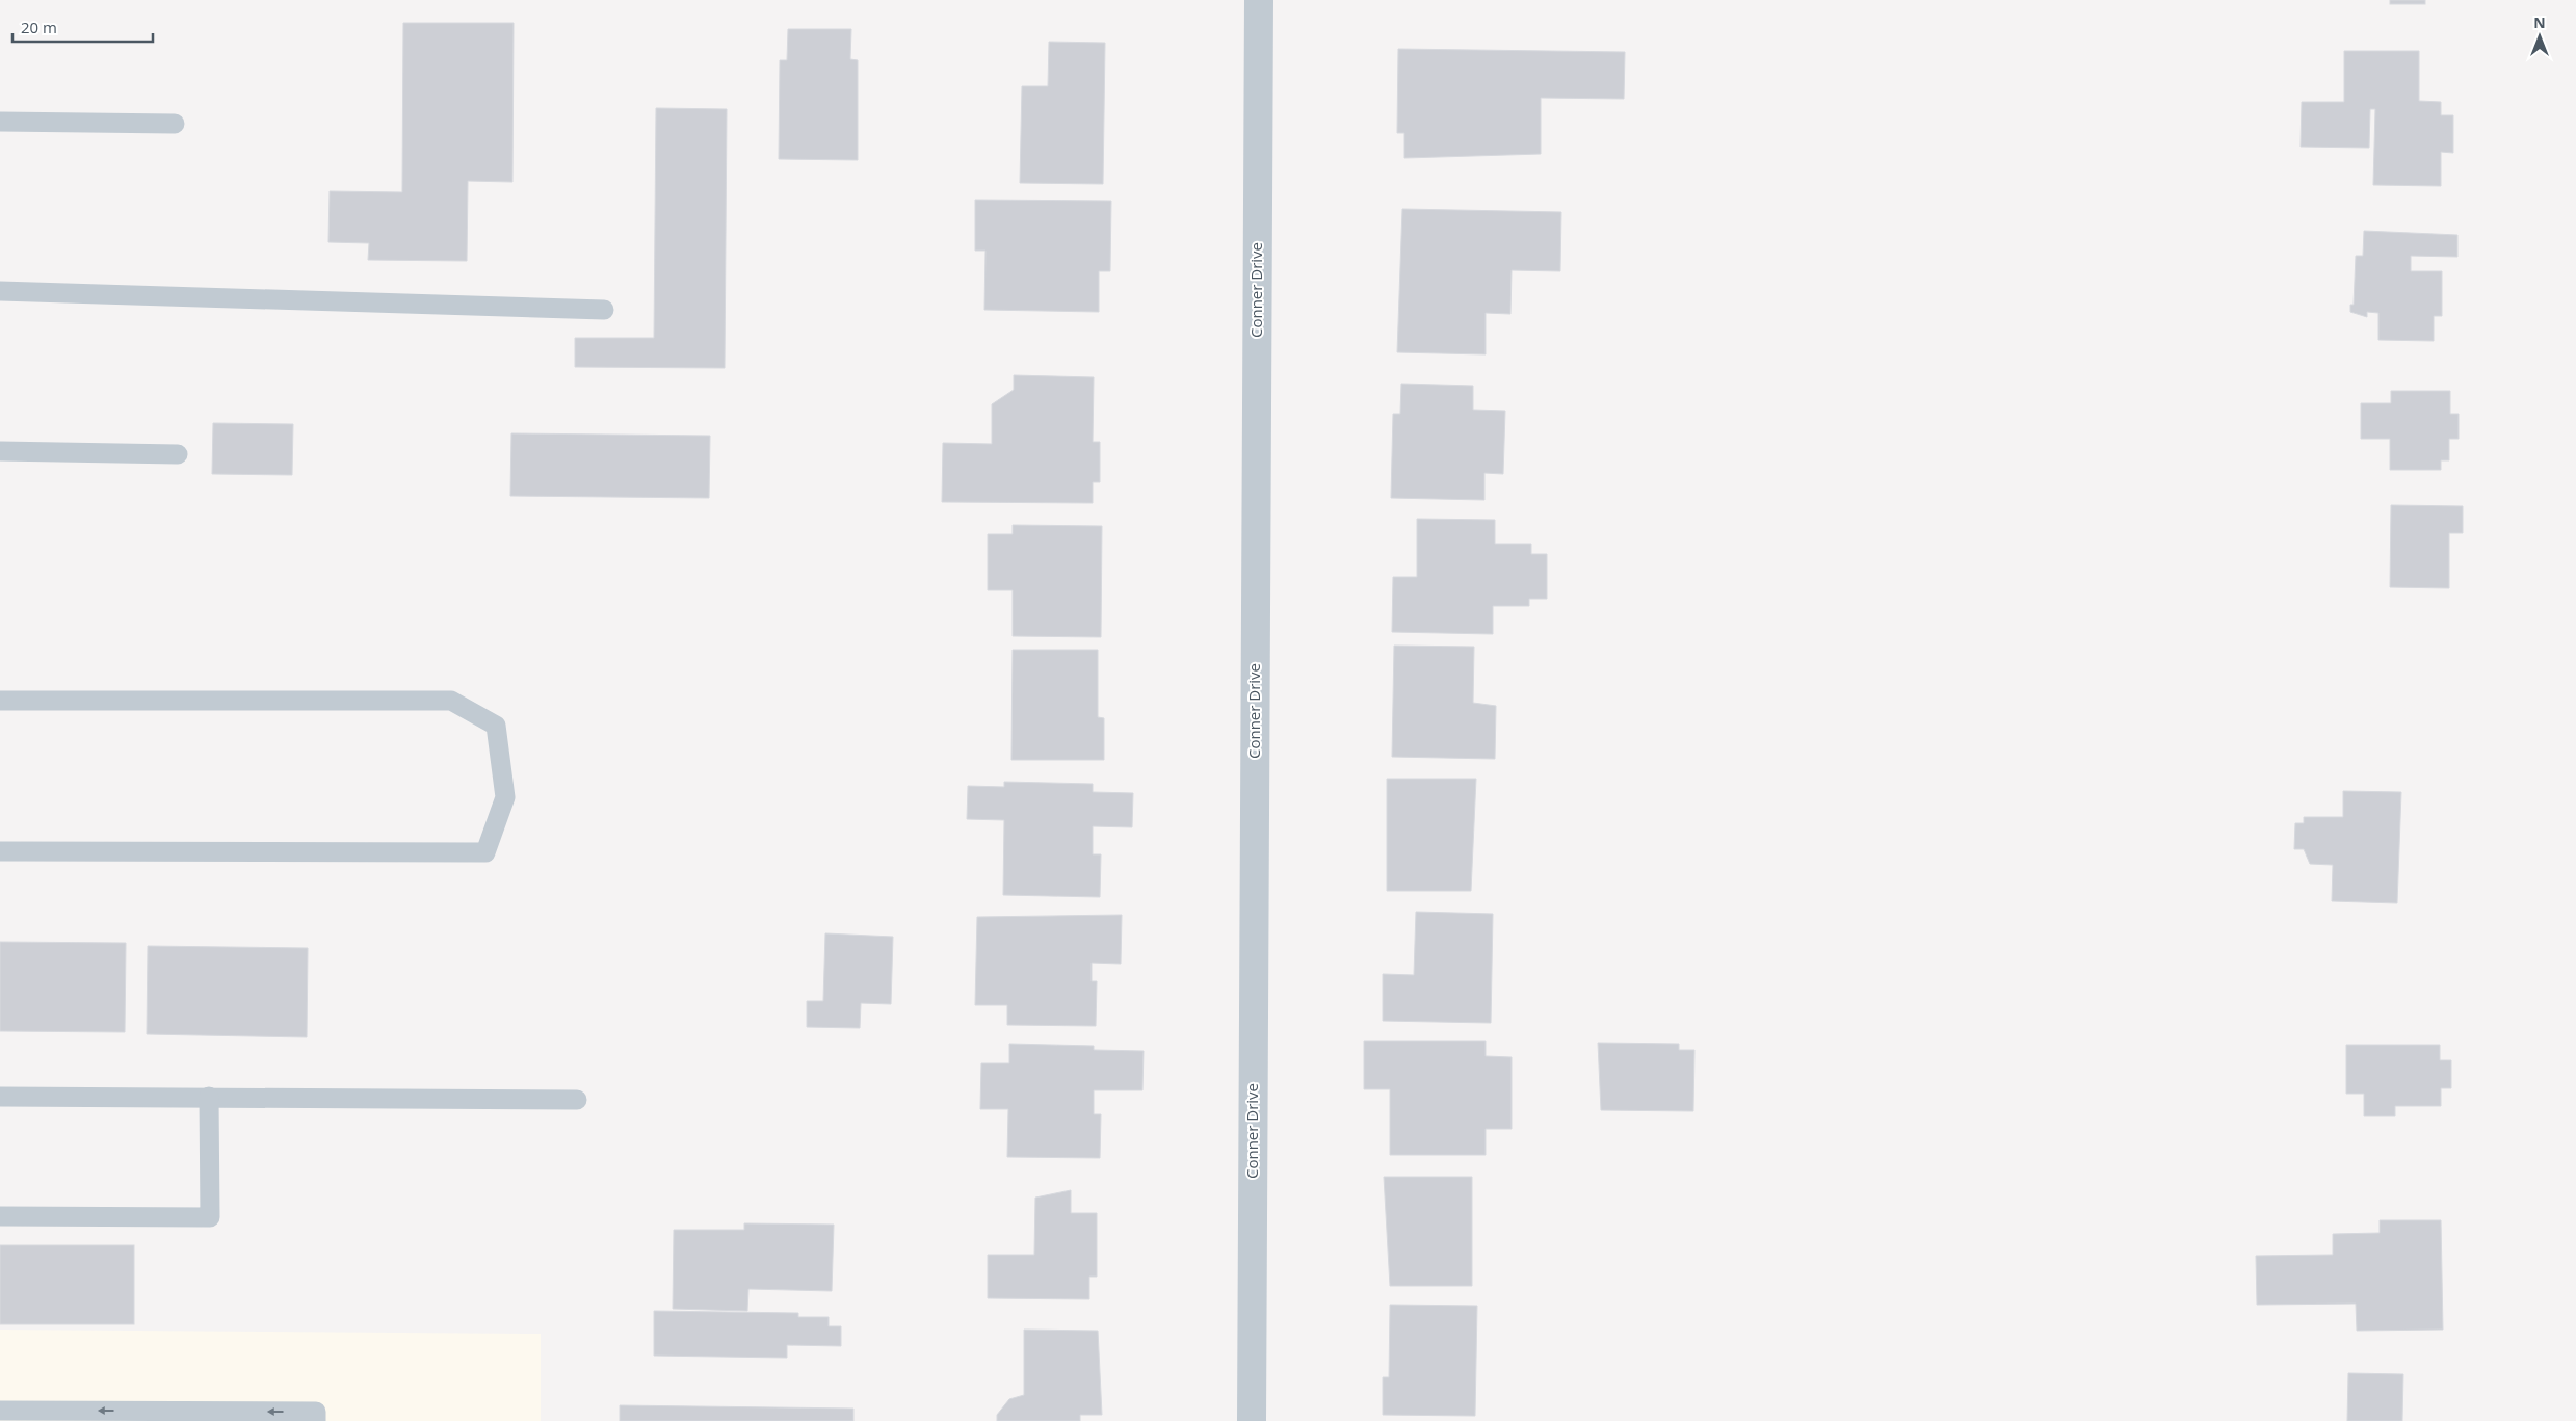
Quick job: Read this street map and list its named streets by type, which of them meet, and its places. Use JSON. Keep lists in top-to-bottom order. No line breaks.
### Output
{"streets":{"street":["Conner Drive"]},"scale_bar":"20 m","north":"top"}
